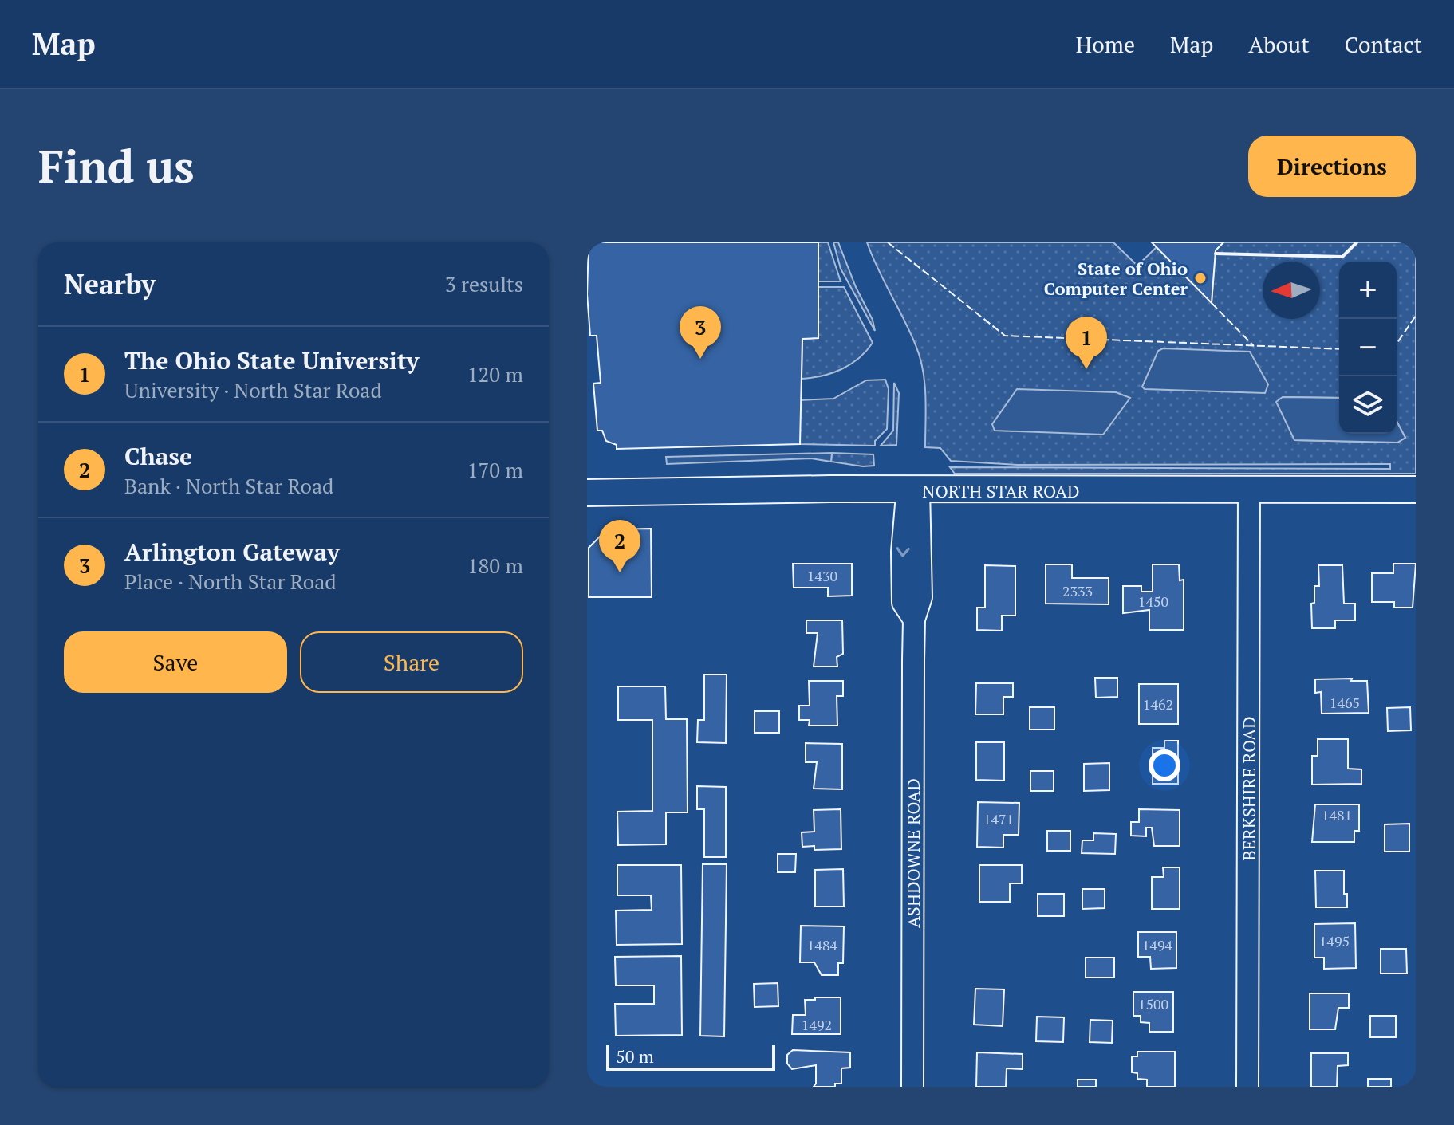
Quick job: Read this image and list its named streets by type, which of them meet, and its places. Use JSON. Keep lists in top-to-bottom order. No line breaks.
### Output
{"streets":{"street":["NORTH STAR ROAD","BERKSHIRE ROAD","ASHDOWNE ROAD"]},"crossings":[["NORTH STAR ROAD","BERKSHIRE ROAD"],["NORTH STAR ROAD","ASHDOWNE ROAD"]],"places":["State of Ohio Computer Center"],"house_numbers":["1430","2333","1450","1465","1462","1481","1471","1495","1484","1494","1500","1492"],"scale_bar":"50 m","north":"left","page":{"header":"Map","nav":["Home","Map","About","Contact"],"buttons":["Directions",["Save","Share"]],"title":"Find us","heading":["Nearby","3 results"],"map_buttons":["+","−"],"pins":["3","1","2"],"list":[{"mark":"1","name":"The Ohio State University","note":"University · North Star Road","value":"120 m"},{"mark":"2","name":"Chase","note":"Bank · North Star Road","value":"170 m"},{"mark":"3","name":"Arlington Gateway","note":"Place · North Star Road","value":"180 m"}],"scale":"50 m"}}
